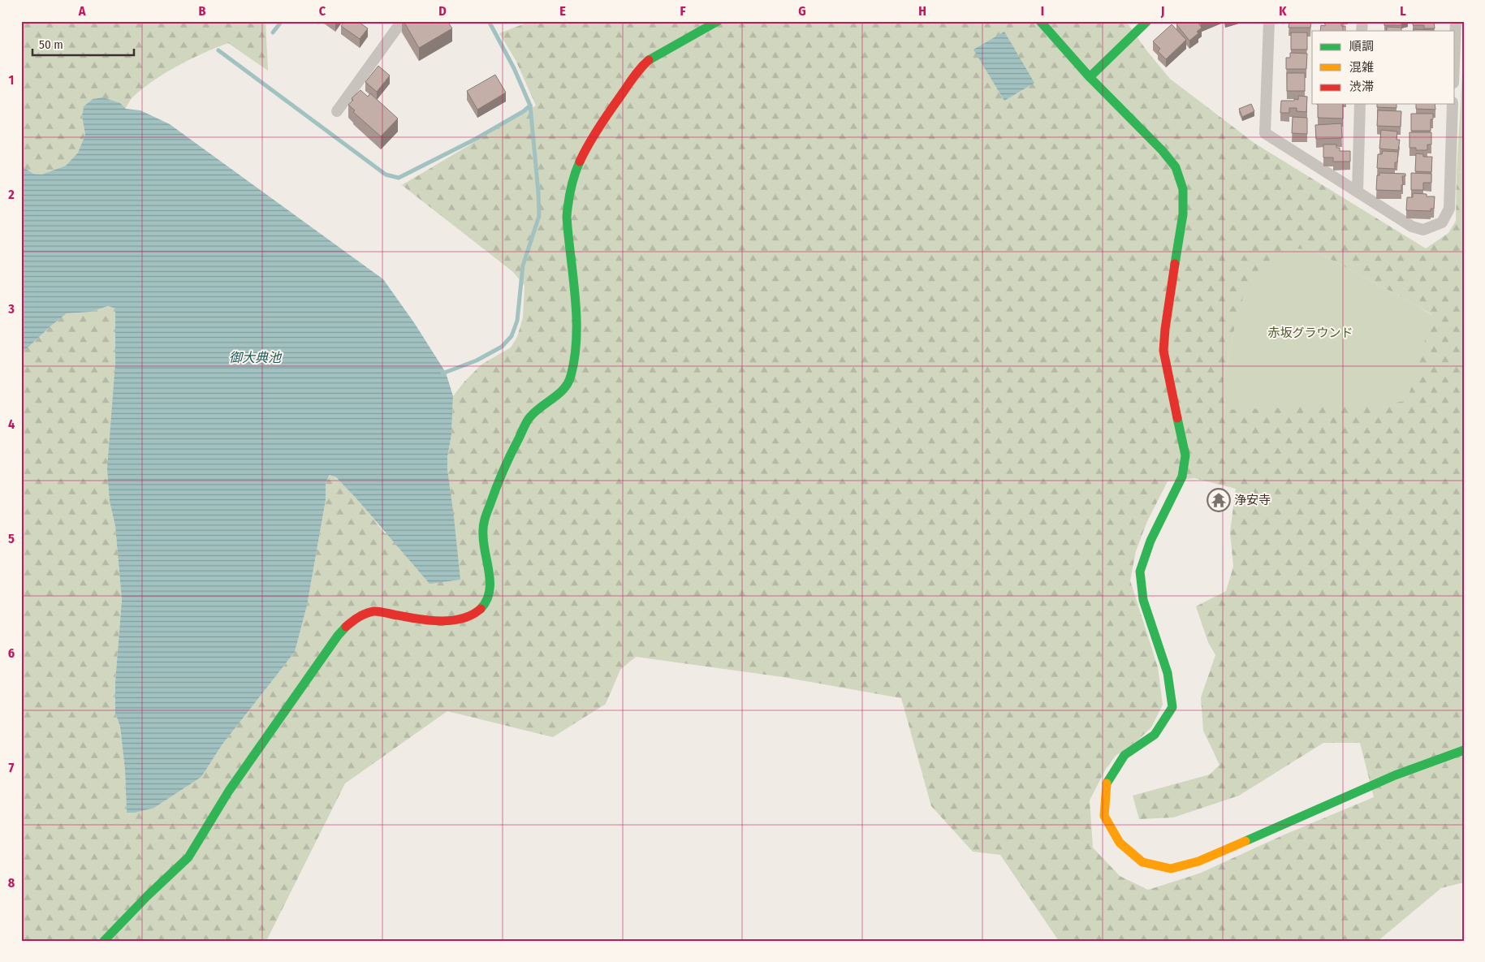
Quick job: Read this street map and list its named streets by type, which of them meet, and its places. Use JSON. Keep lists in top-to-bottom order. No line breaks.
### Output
{"water":["御大典池"],"parks":["赤坂グラウンド"],"places":{"temple":["浄安寺"]},"legend":["順調","混雑","渋滞"],"scale_bar":"50 m","grid":{"columns":["A","B","C","D","E","F","G","H","I","J","K","L"],"rows":["1","2","3","4","5","6","7","8"]}}
